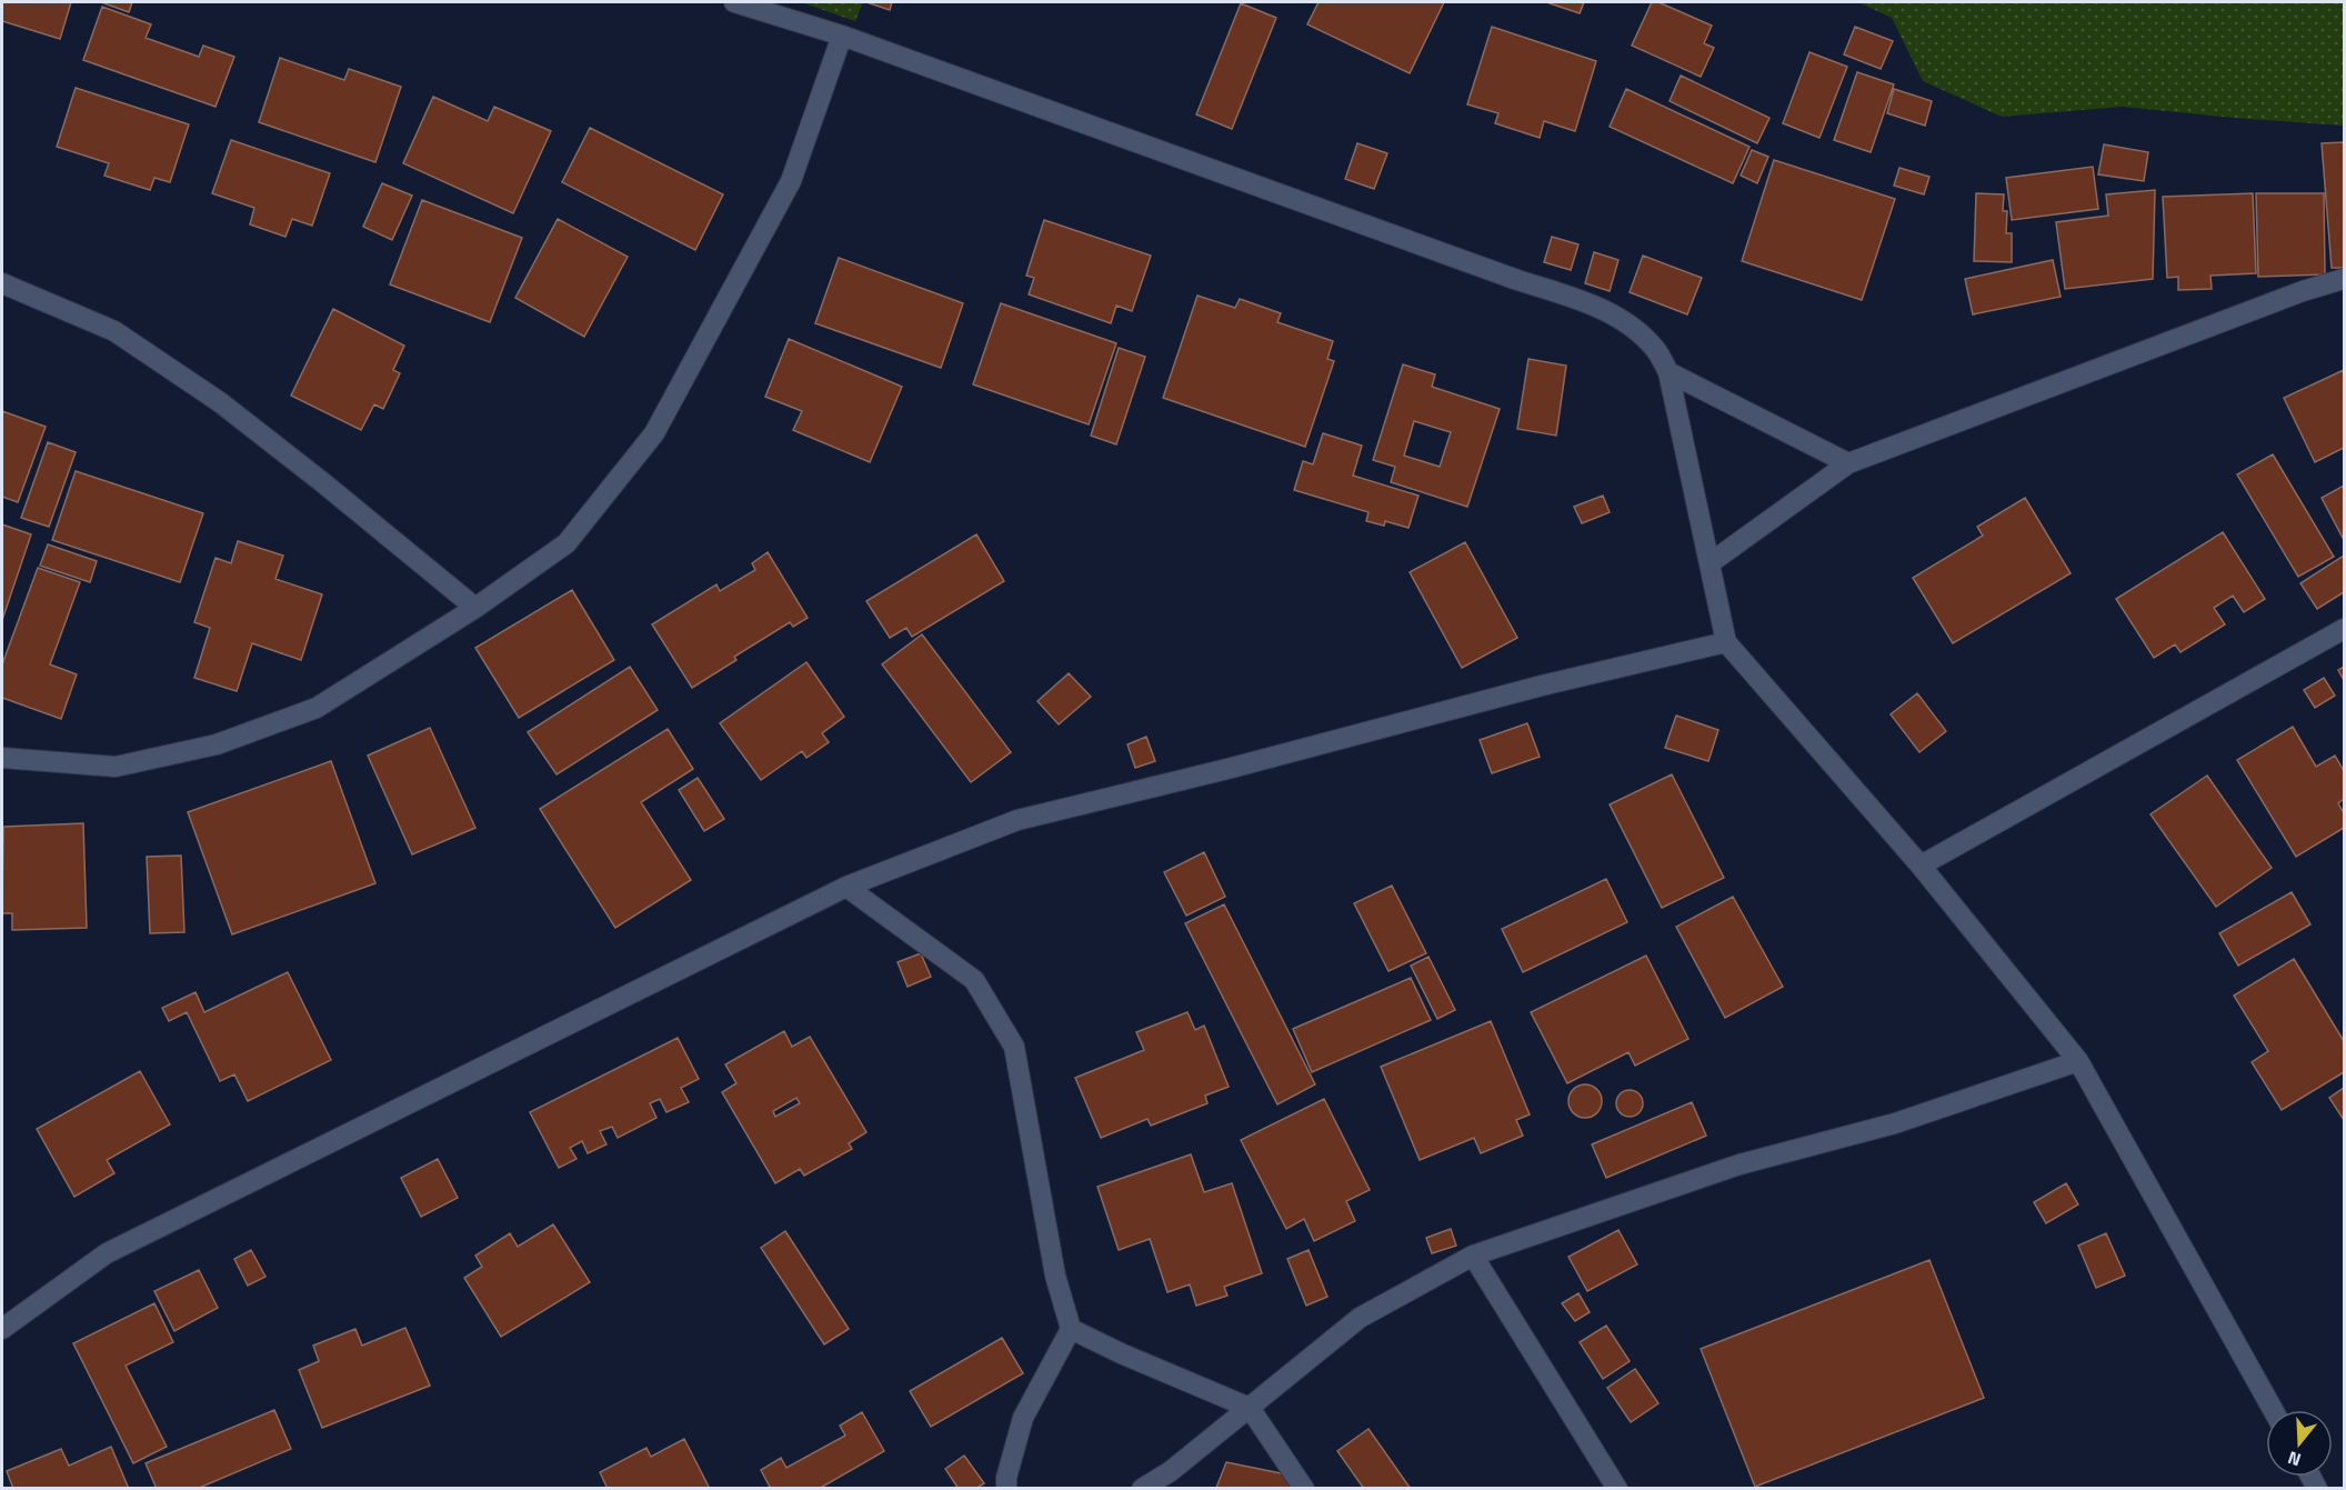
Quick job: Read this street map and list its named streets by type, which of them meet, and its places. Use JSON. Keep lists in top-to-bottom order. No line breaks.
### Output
{"north":"bottom"}
